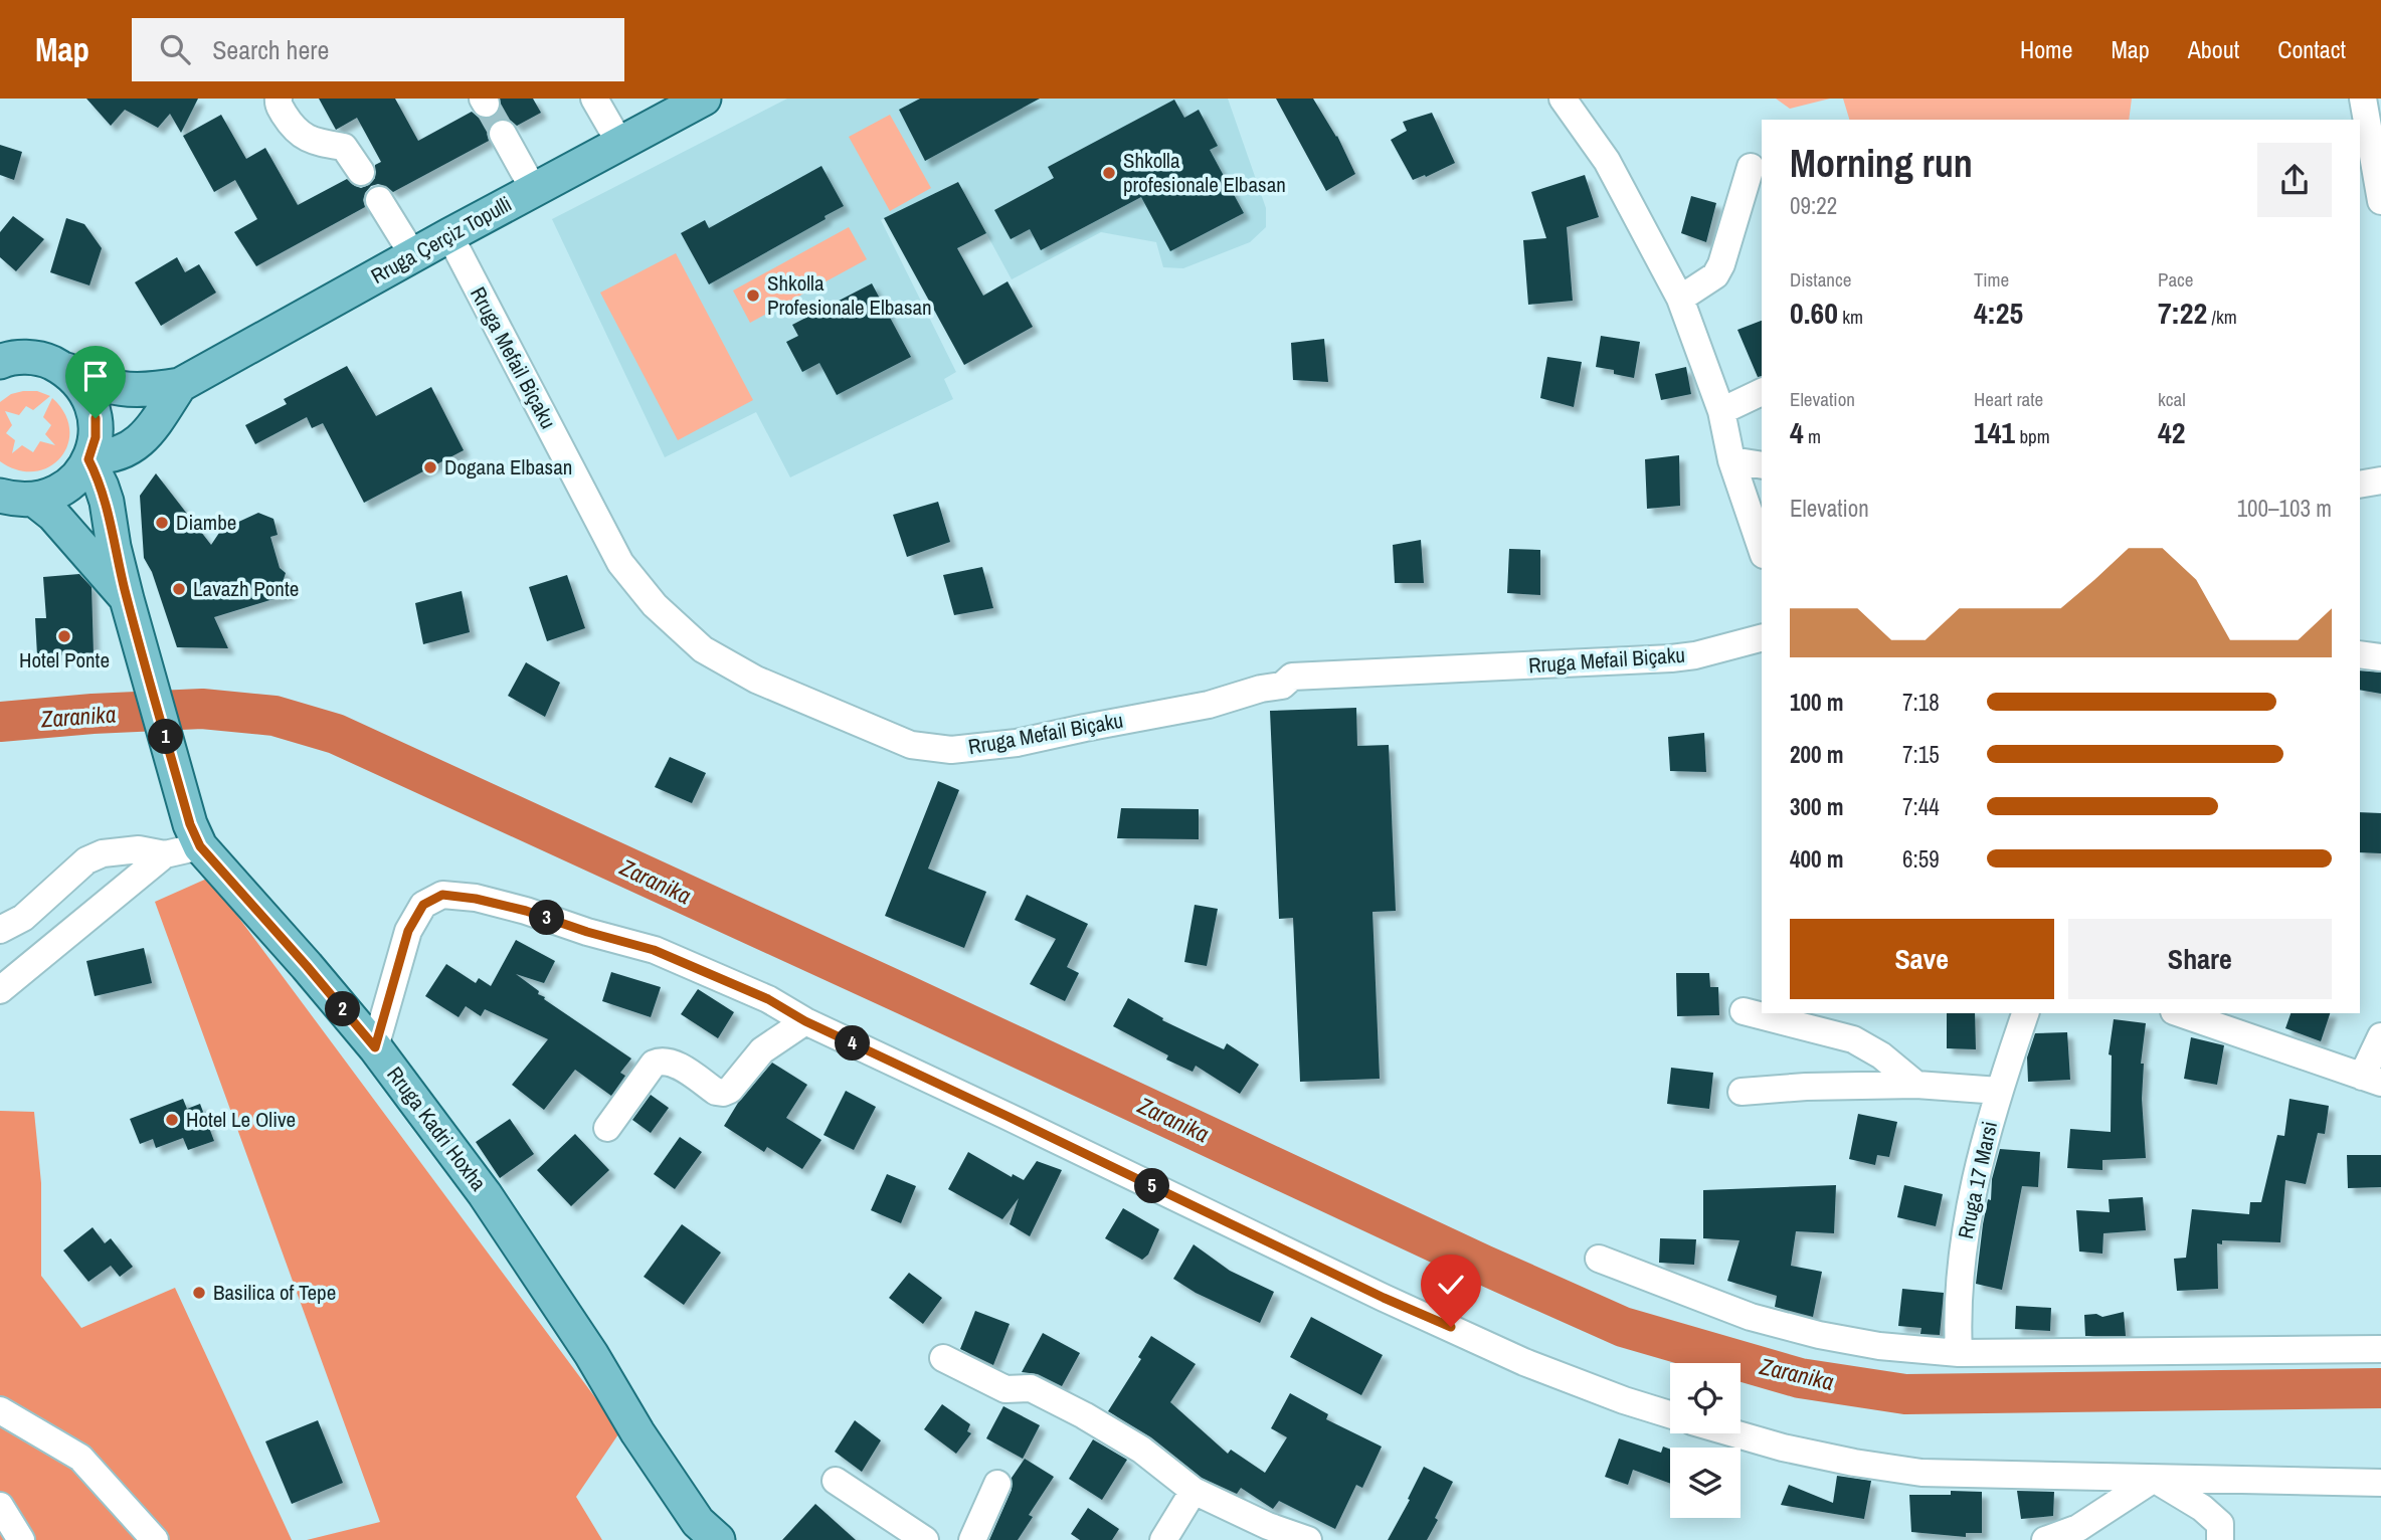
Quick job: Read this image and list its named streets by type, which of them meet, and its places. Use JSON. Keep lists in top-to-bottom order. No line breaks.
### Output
{"streets":{"main road":["Rruga Çerçiz Topulli","Rruga Kadri Hoxha"],"street":["Rruga Mefail Biçaku","Rruga 17 Marsi"]},"crossings":[["Rruga Çerçiz Topulli","Rruga Mefail Biçaku"]],"water":["Zaranika"],"places":["Shkolla profesionale Elbasan","Shkolla Profesionale Elbasan","Dogana Elbasan","Diambe","Lavazh Ponte","Hotel Ponte","Hotel Le Olive","Basilica of Tepe"],"page":{"header":"Map","search":"Search here","nav":["Home","Map","About","Contact"],"heading":["Morning run","09:22"],"stats":[["Distance","0.60 km"],["Time","4:25"],["Pace","7:22 /km"],["Elevation","4 m"],["Heart rate","141 bpm"],["kcal","42"]],"chart":["Elevation","100–103 m"],"list":[{"name":"100 m","note":"7:18"},{"name":"200 m","note":"7:15"},{"name":"300 m","note":"7:44"},{"name":"400 m","note":"6:59"}],"pins":["1","3","2","4","5"],"buttons":["Save","Share"]}}
